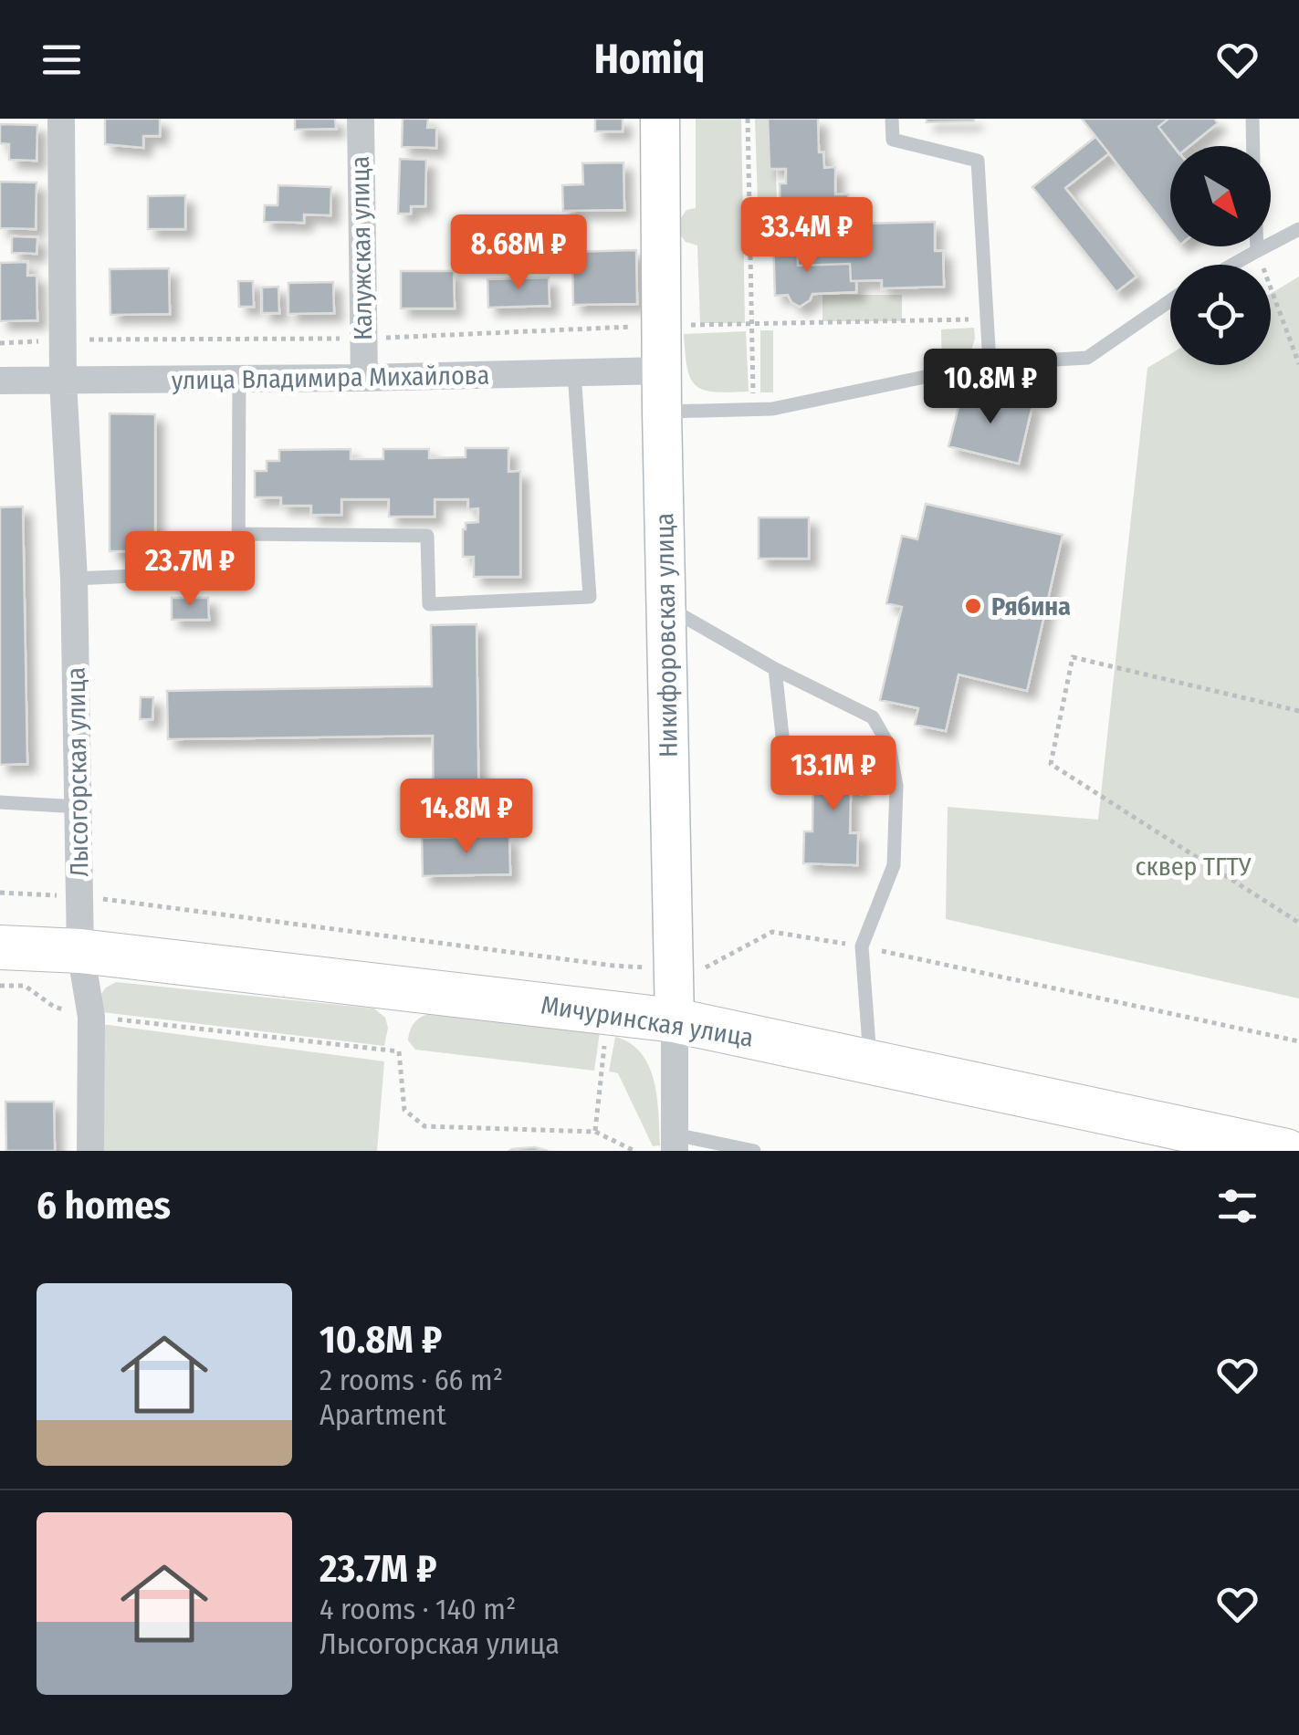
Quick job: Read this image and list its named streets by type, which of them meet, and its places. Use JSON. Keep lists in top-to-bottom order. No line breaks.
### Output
{"streets":{"main road":["Никифоровская улица","Мичуринская улица"],"street":["Калужская улица","улица Владимира Михайлова","Лысогорская улица"]},"crossings":[["Калужская улица","улица Владимира Михайлова"],["улица Владимира Михайлова","Никифоровская улица"],["улица Владимира Михайлова","Лысогорская улица"],["Никифоровская улица","Мичуринская улица"],["Лысогорская улица","Мичуринская улица"]],"parks":["сквер ТГТУ"],"places":["Рябина"],"north":"bottom right","page":{"header":"Homiq","price":["33.4M ₽","8.68M ₽","10.8M ₽","23.7M ₽","13.1M ₽","14.8M ₽"],"heading":"6 homes","list":[{"name":"10.8M ₽","note":"2 rooms · 66 m² · Apartment"},{"name":"23.7M ₽","note":"4 rooms · 140 m² · Лысогорская улица"}]}}
